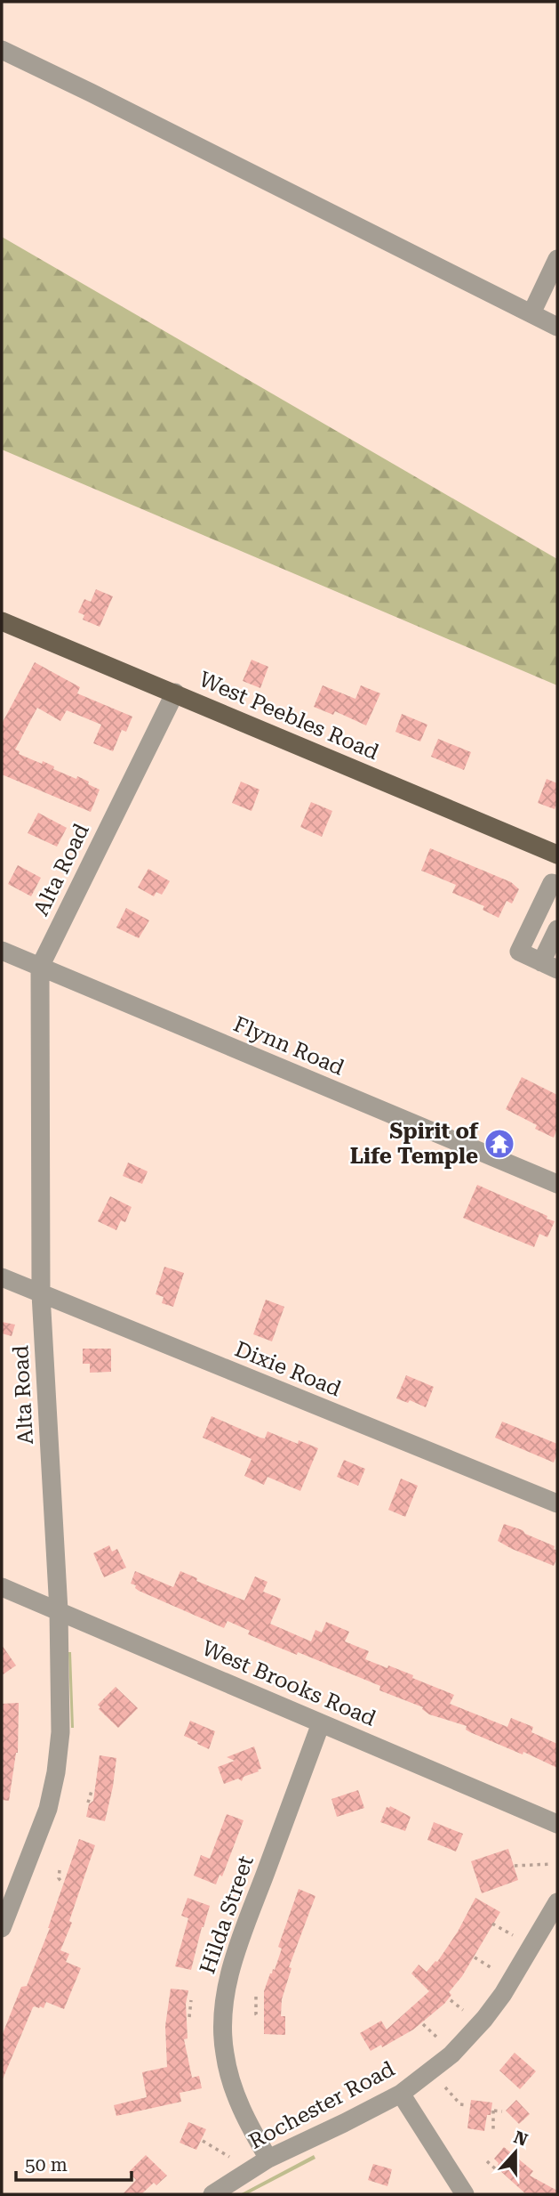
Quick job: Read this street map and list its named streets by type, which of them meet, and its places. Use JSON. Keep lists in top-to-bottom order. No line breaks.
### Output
{"streets":{"main road":["West Peebles Road"],"street":["Alta Road","Flynn Road","Dixie Road","West Brooks Road","Hilda Street","Rochester Road"]},"crossings":[["West Peebles Road","Alta Road"],["Alta Road","Flynn Road"],["Alta Road","Dixie Road"],["Alta Road","West Brooks Road"],["West Brooks Road","Hilda Street"],["Hilda Street","Rochester Road"]],"places":{"temple":["Spirit of Life Temple"]},"scale_bar":"50 m","north":"top"}
